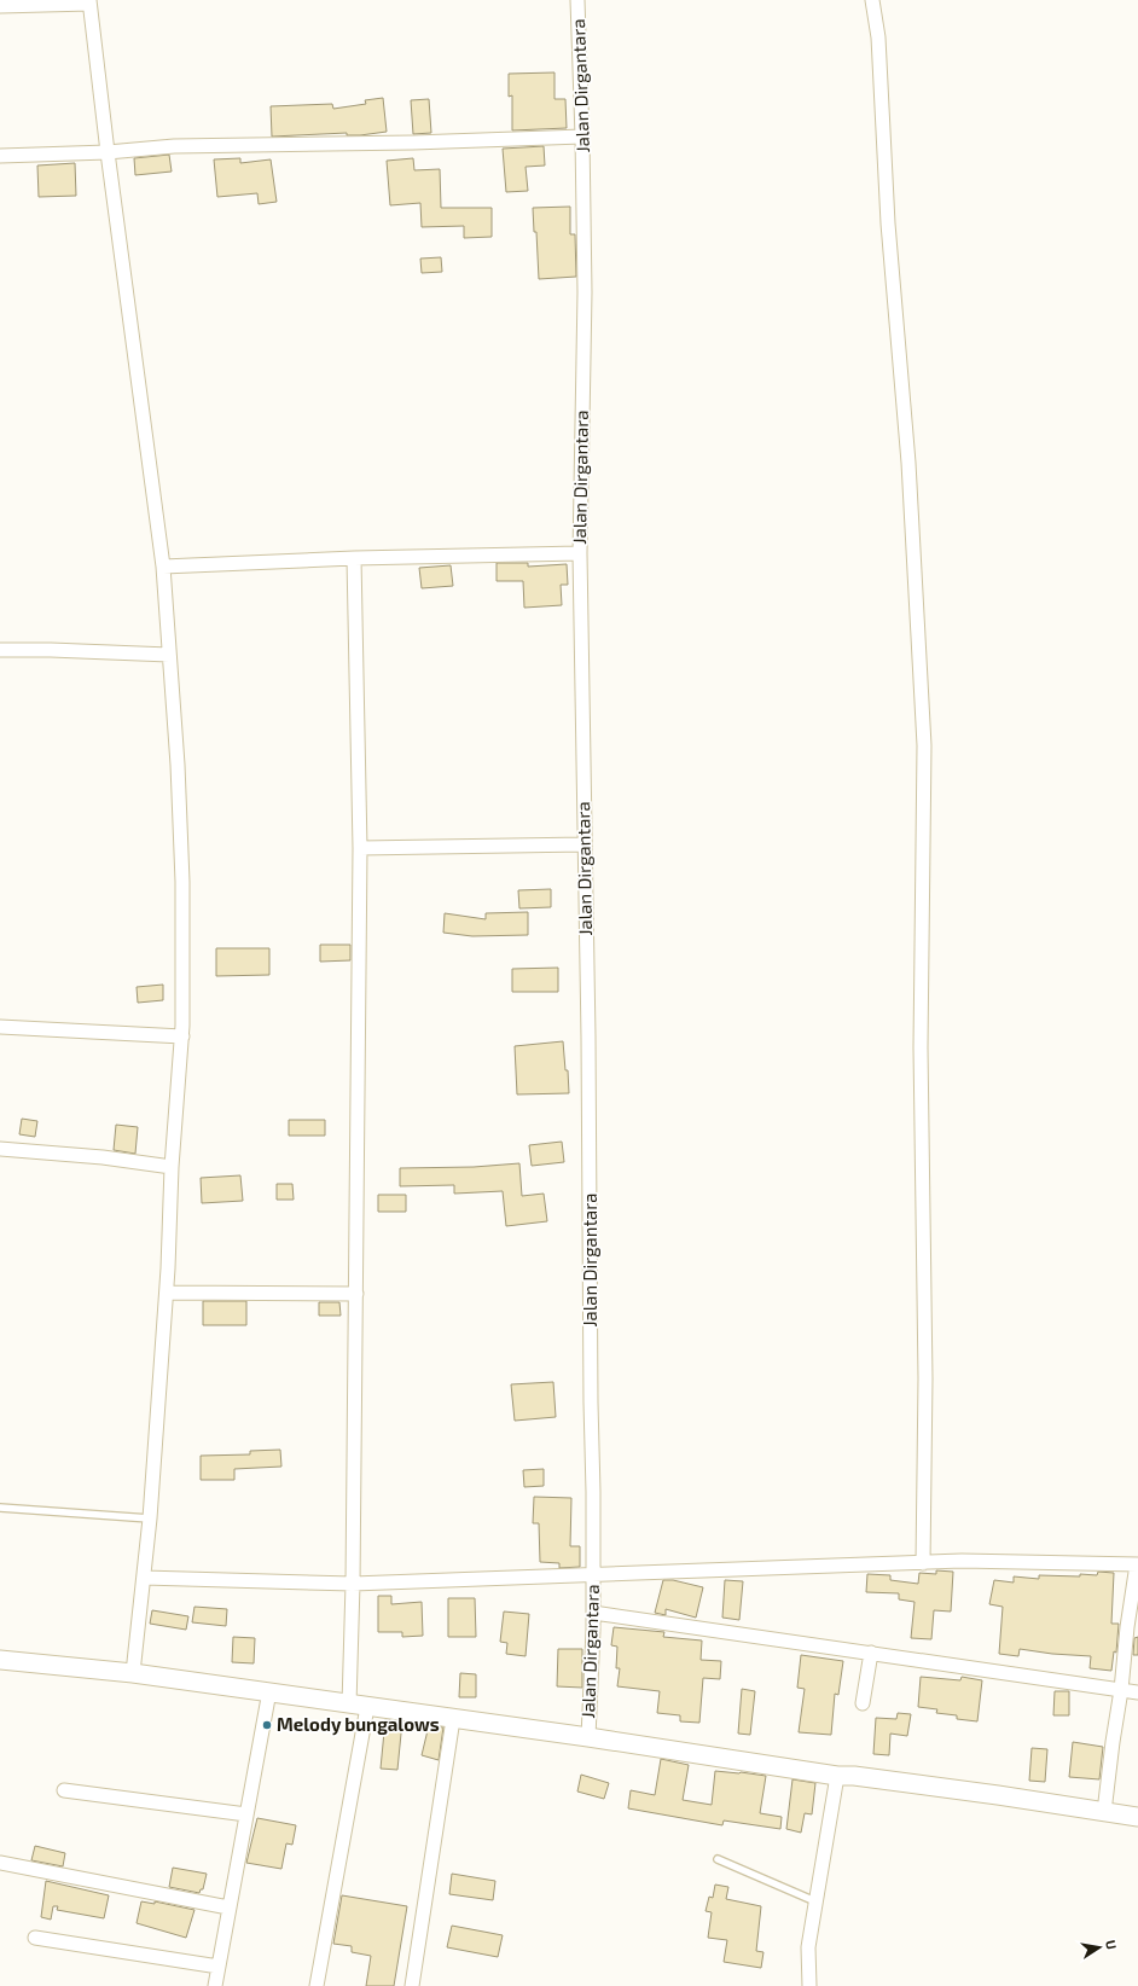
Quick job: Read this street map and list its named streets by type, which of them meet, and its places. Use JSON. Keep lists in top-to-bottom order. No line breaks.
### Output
{"streets":{"street":["Jalan Dirgantara"]},"places":["Melody bungalows"],"north":"right"}
